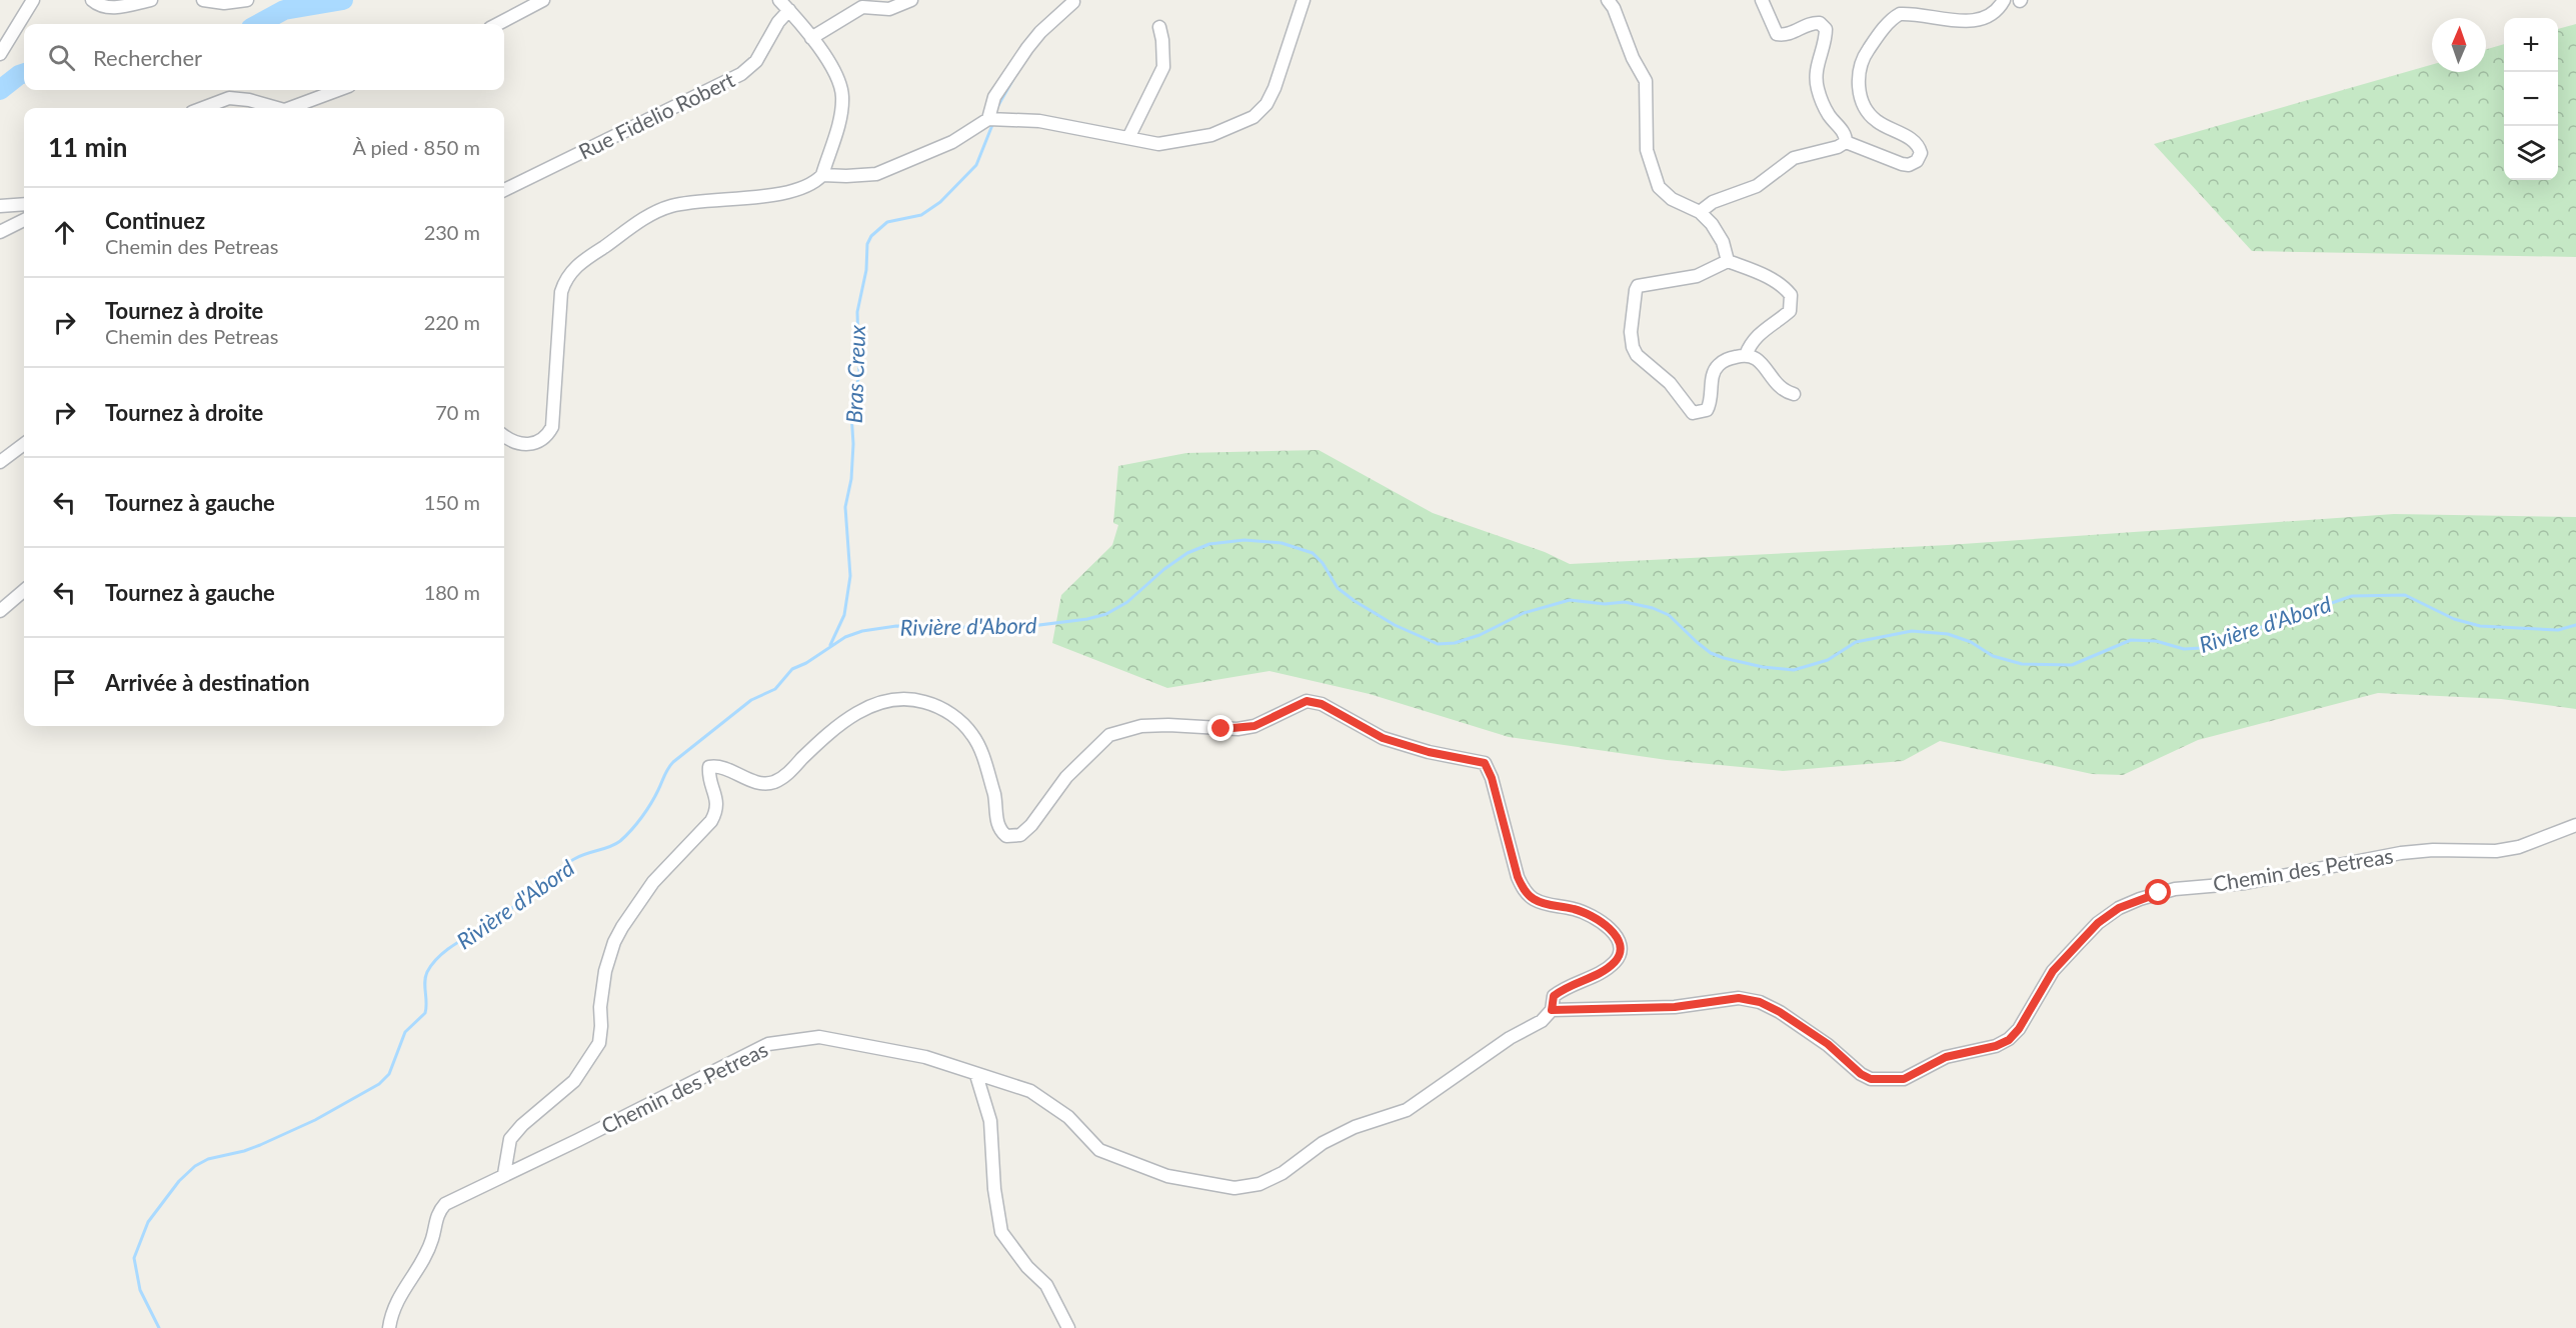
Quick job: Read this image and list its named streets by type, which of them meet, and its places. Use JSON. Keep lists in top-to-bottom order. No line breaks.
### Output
{"streets":{"street":["Rue Fidelio Robert","Chemin des Petreas"]},"water":["Bras Creux","Rivière d'Abord"],"north":"top","page":{"map_buttons":["+","−"],"search":"Rechercher","heading":["11 min","À pied · 850 m"],"list":[["Continuez","Chemin des Petreas","230 m"],["Tournez à droite","Chemin des Petreas","220 m"],["Tournez à droite","70 m"],["Tournez à gauche","150 m"],["Tournez à gauche","180 m"],"Arrivée à destination"]}}
